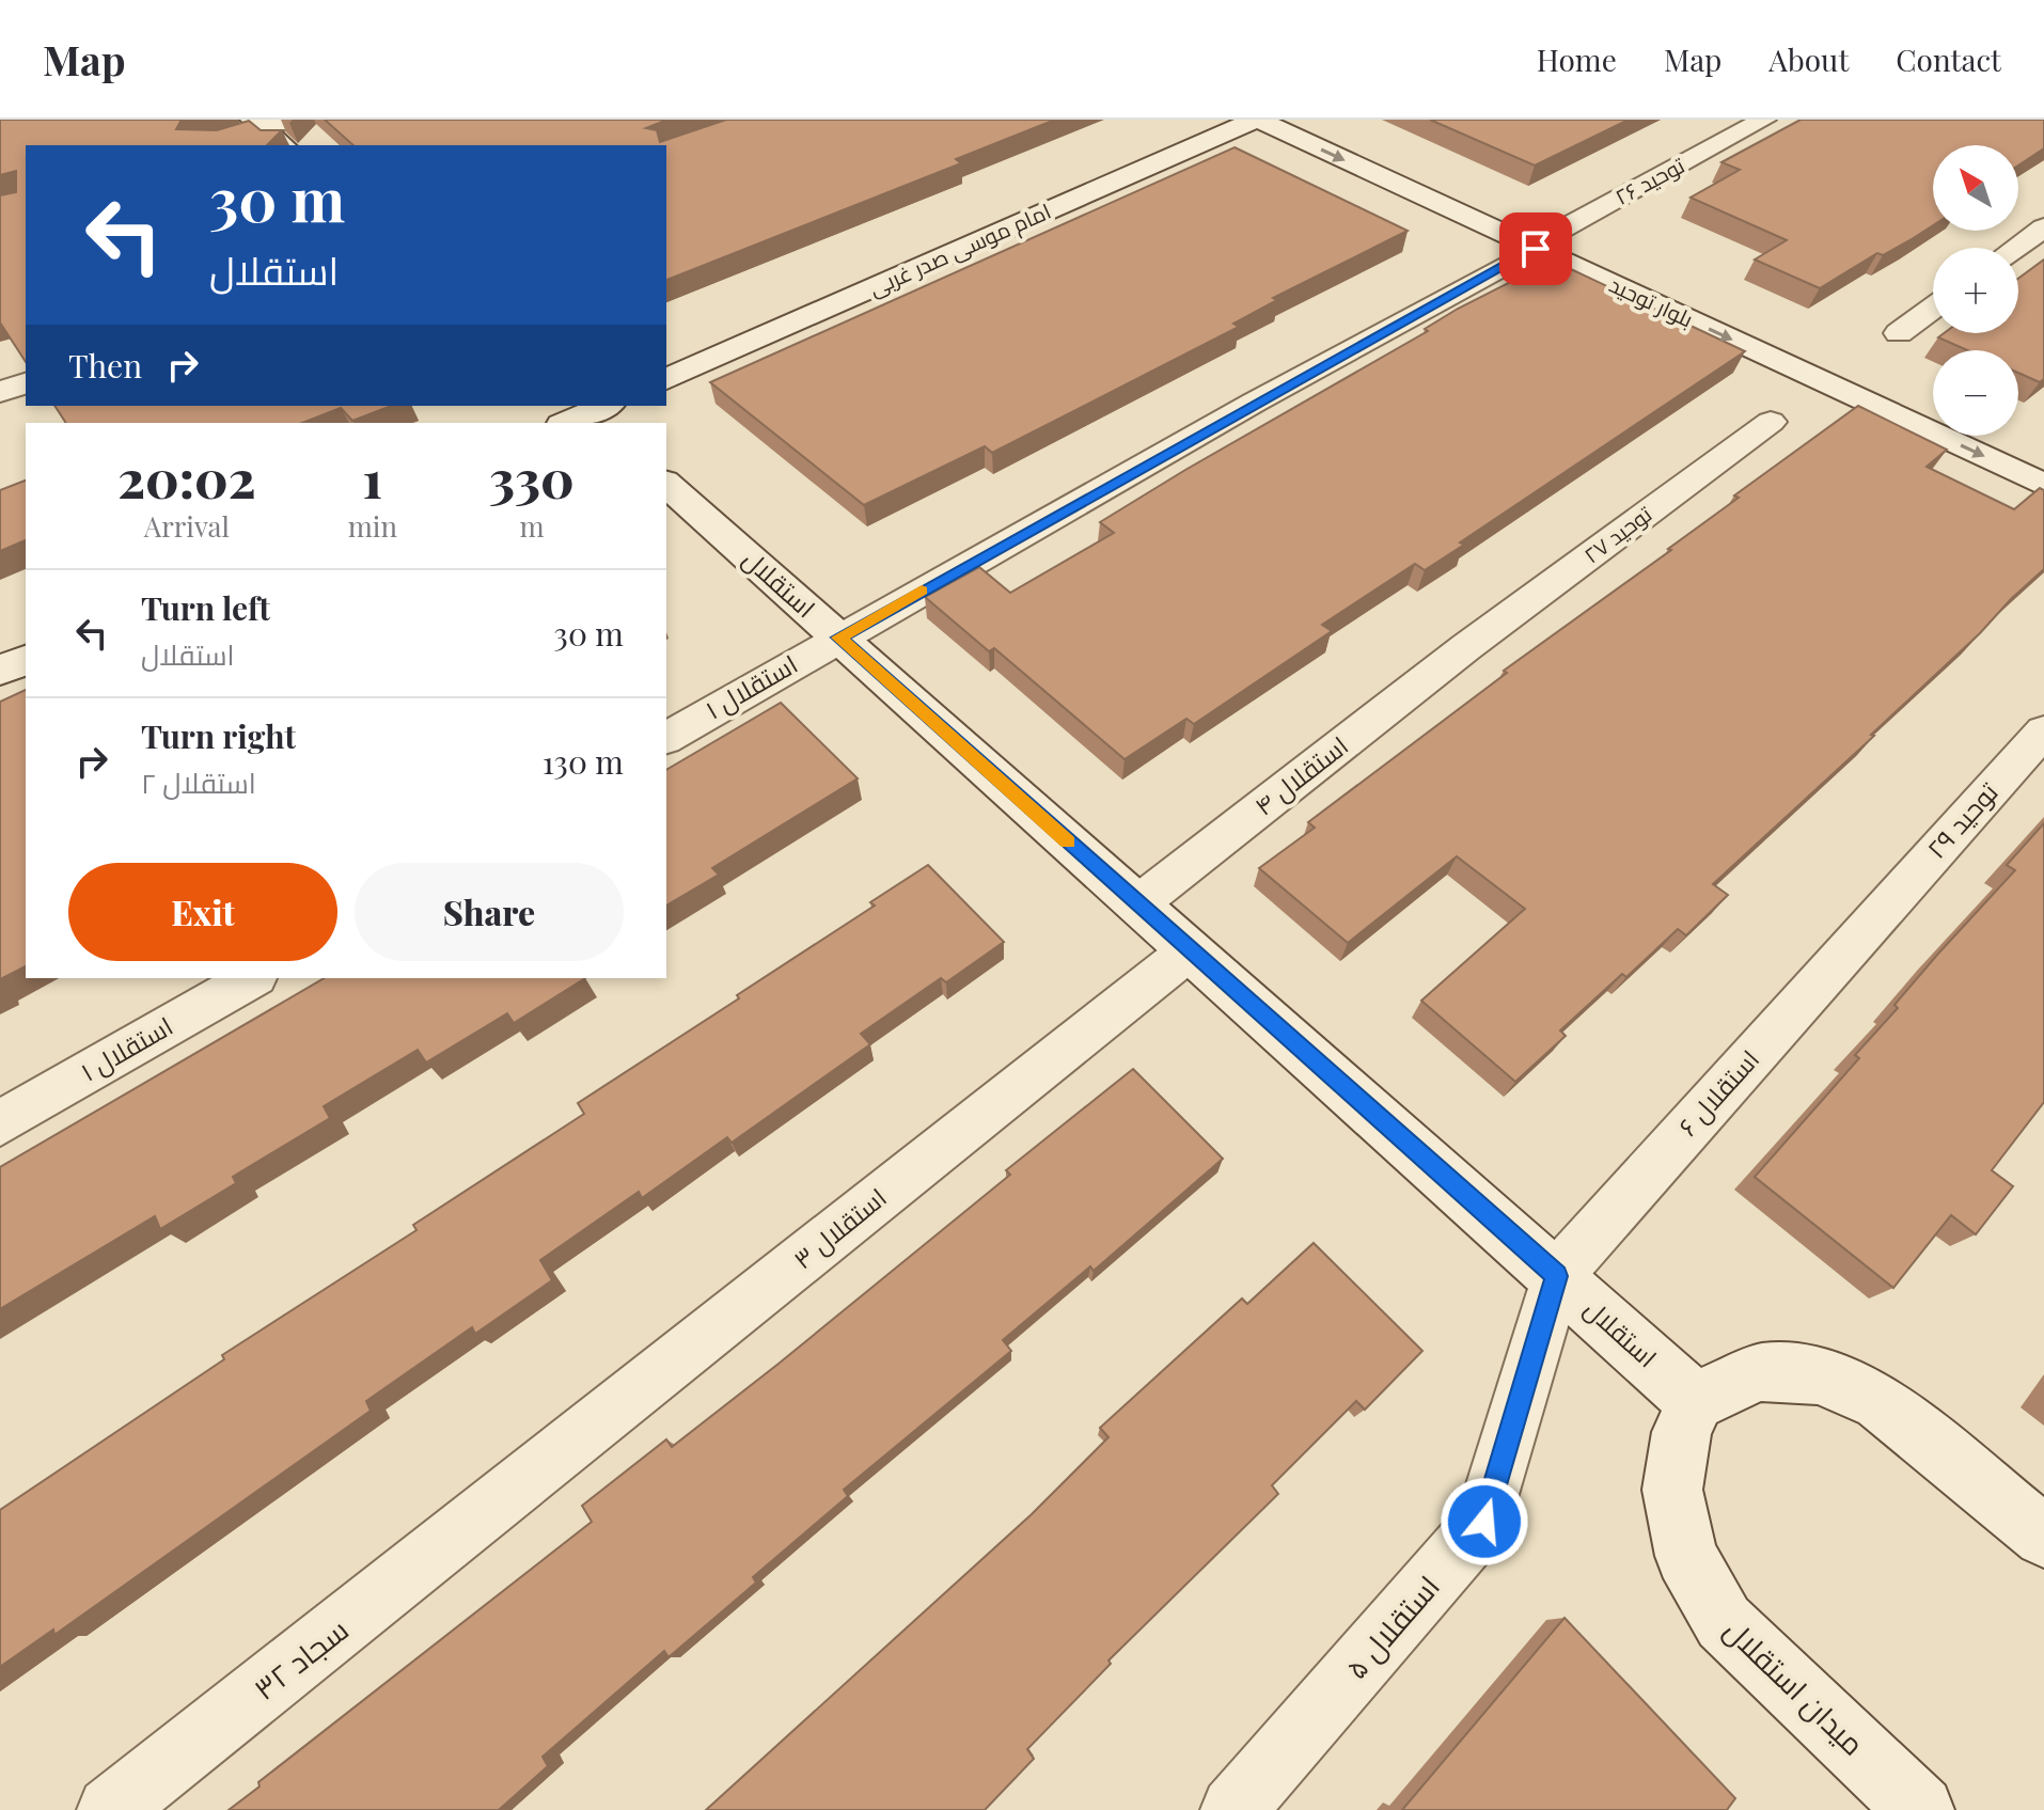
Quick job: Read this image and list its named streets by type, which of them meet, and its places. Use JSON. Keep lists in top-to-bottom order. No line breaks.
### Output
{"streets":{"street":["توحید ۲۶","امام موسی صدر غربی","بلوار توحید","توحید ۲۷","استقلال","استقلال ۱","استقلال ۴","توحید ۲۹","استقلال ۶","استقلال ۳","استقلال ۵","سجاد ۳۲","میدان استقلال"]},"crossings":[["توحید ۲۶","بلوار توحید"],["توحید ۲۶","استقلال ۱"],["امام موسی صدر غربی","بلوار توحید"],["توحید ۲۷","استقلال ۴"],["استقلال","استقلال ۱"],["استقلال","استقلال ۴"],["استقلال","استقلال ۶"],["استقلال","استقلال ۳"],["استقلال","استقلال ۵"],["استقلال","میدان استقلال"],["توحید ۲۹","استقلال ۶"],["استقلال ۶","استقلال ۵"],["استقلال ۳","سجاد ۳۲"]],"north":"top left","page":{"header":"Map","nav":["Home","Map","About","Contact"],"map_buttons":["+","−"],"turn":["30 m","استقلال"],"then":"Then","eta":["20:02","Arrival","1","min","330","m"],"list":[{"name":"Turn left","note":"استقلال","value":"30 m"},{"name":"Turn right","note":"استقلال ۲","value":"130 m"}],"buttons":["Exit","Share"]}}
